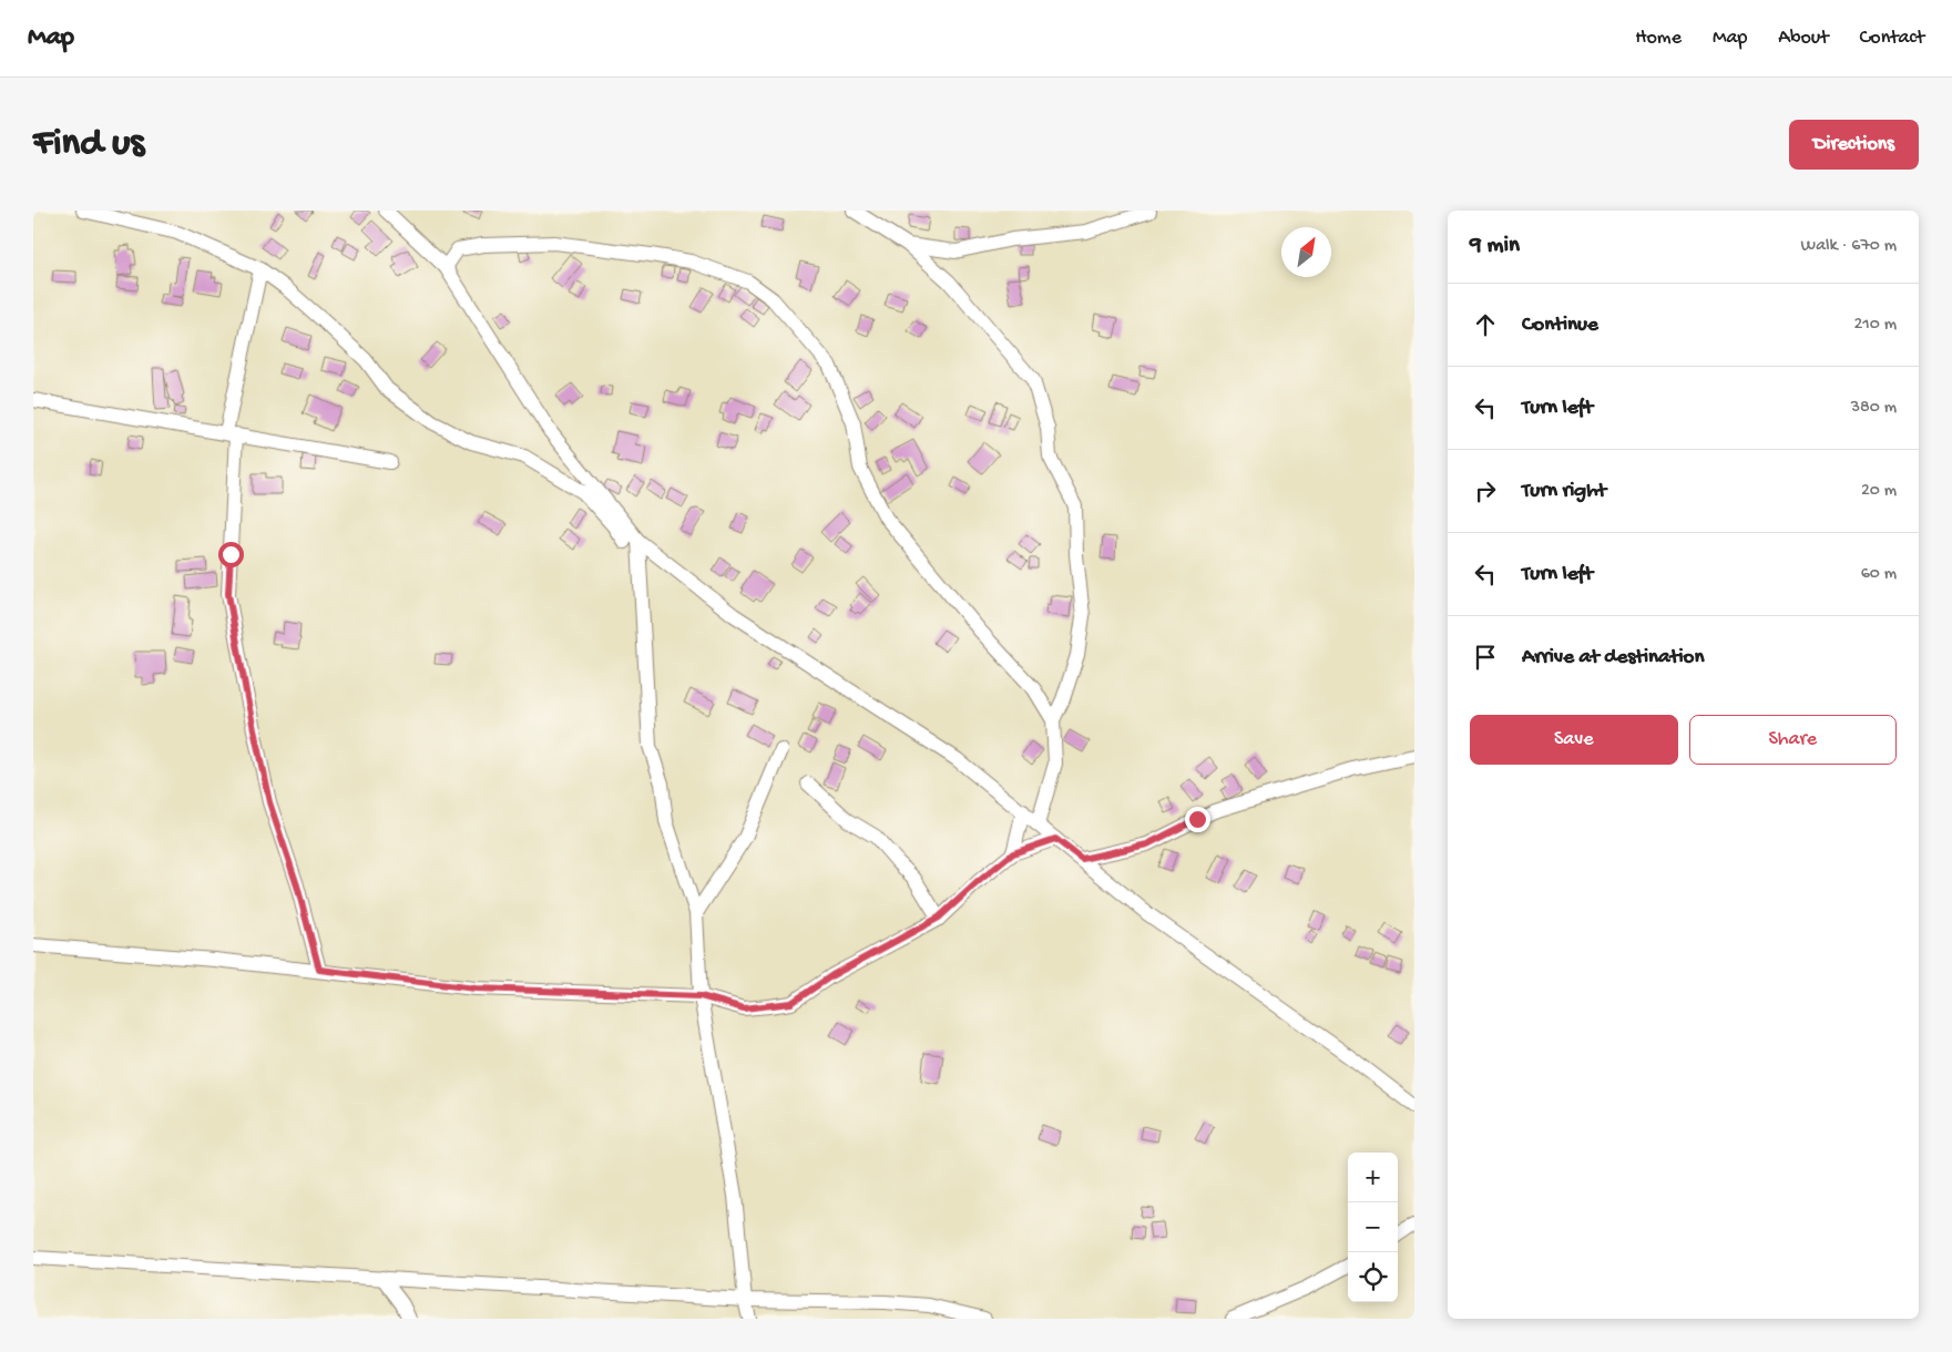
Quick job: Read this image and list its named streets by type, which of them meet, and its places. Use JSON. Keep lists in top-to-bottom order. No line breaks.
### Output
{"north":"top right","page":{"header":"Map","nav":["Home","Map","About","Contact"],"buttons":["Directions",["Save","Share"]],"title":"Find us","heading":["9 min","Walk · 670 m"],"list":[["Continue","210 m"],["Turn left","380 m"],["Turn right","20 m"],["Turn left","60 m"],"Arrive at destination"],"map_buttons":["+","−"]}}
